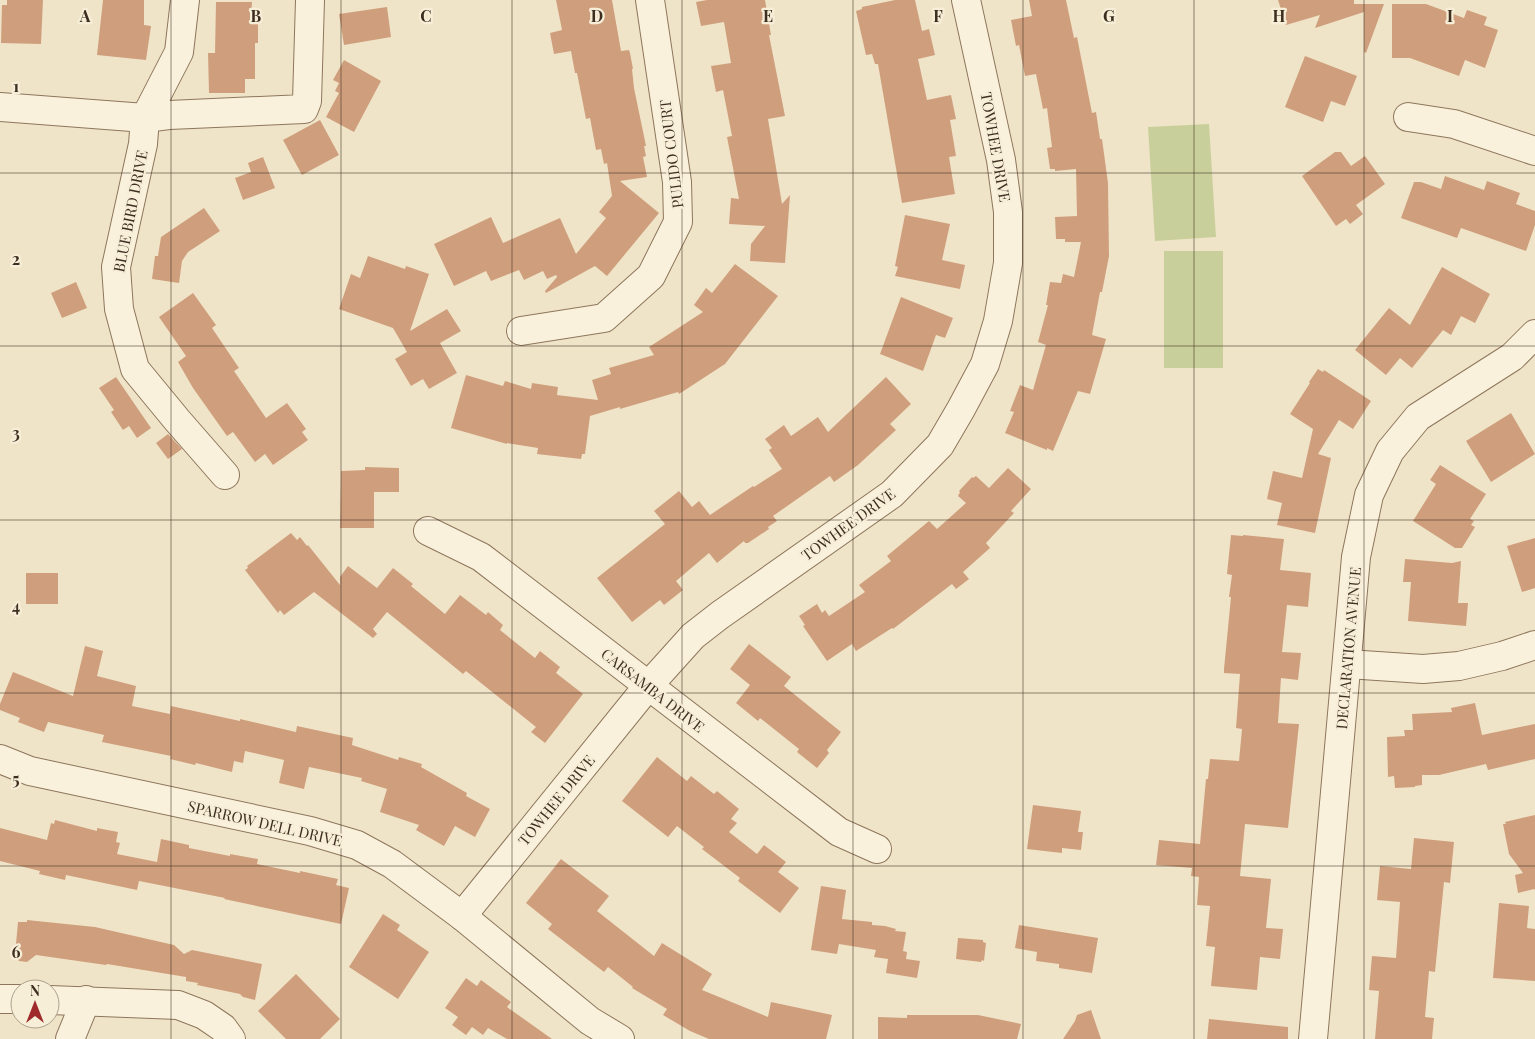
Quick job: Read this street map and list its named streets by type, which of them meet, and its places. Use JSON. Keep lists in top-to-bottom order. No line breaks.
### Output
{"streets":{"street":["TOWHEE DRIVE","PULIDO COURT","BLUE BIRD DRIVE","DECLARATION AVENUE","CARSAMBA DRIVE","SPARROW DELL DRIVE"]},"crossings":[["TOWHEE DRIVE","CARSAMBA DRIVE"],["TOWHEE DRIVE","SPARROW DELL DRIVE"]],"north":"top","grid":{"columns":["A","B","C","D","E","F","G","H","I"],"rows":["1","2","3","4","5","6"]}}
